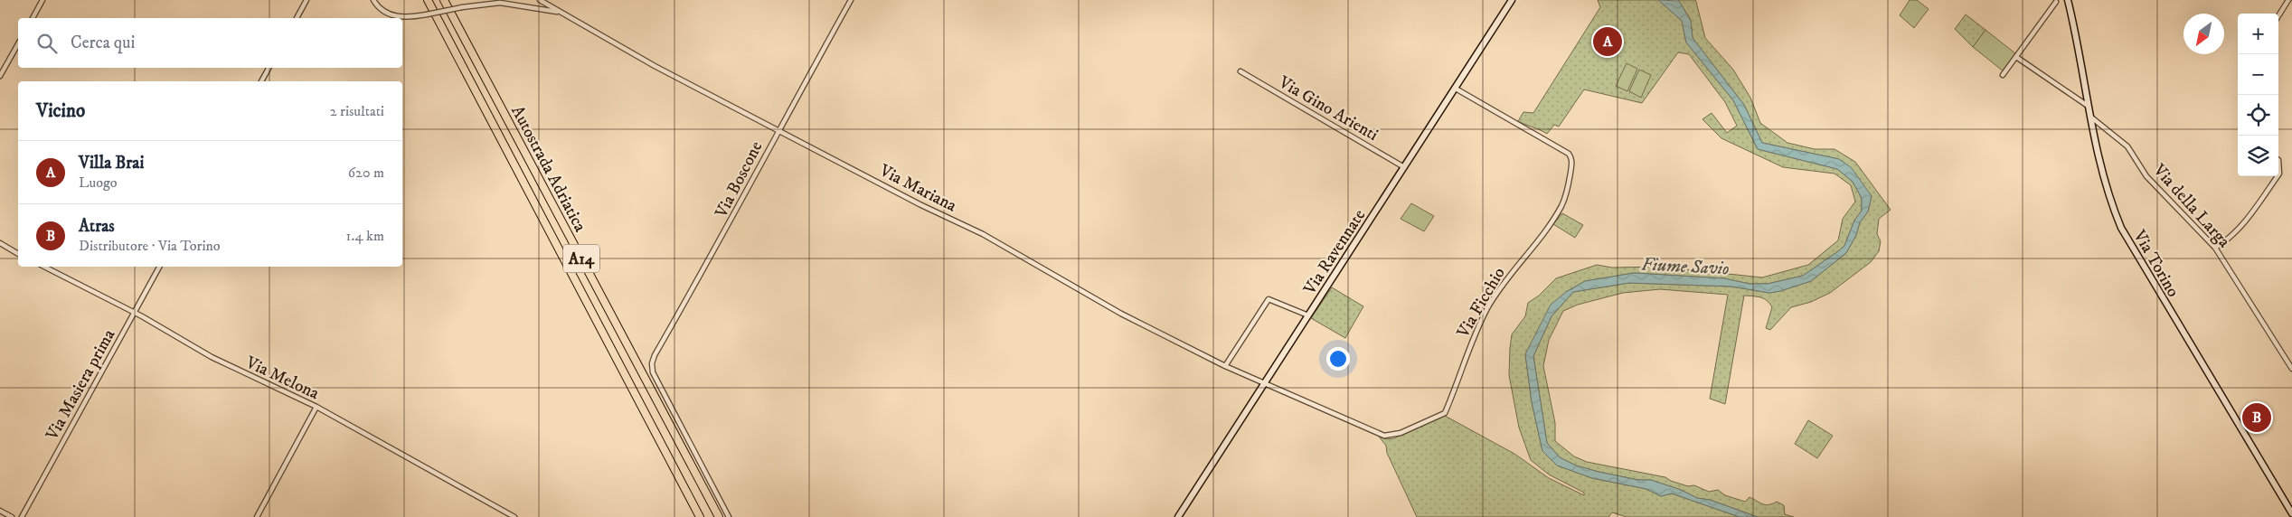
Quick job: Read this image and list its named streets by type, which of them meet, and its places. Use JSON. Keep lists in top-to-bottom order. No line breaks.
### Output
{"streets":{"highway":["Autostrada Adriatica","A14"],"main road":["Via Ravennate","Via Torino"],"street":["Via Gino Arienti","Via Boscone","Via Mariana","Via della Larga","Via Ficchio","Via Melona","Via Masiera prima"]},"crossings":[["Via Gino Arienti","Via Ravennate"],["Via Boscone","Via Mariana"],["Via Mariana","Via Ravennate"],["Via Mariana","Via Ficchio"],["Via della Larga","Via Torino"],["Via Ravennate","Via Ficchio"],["Via Melona","Via Masiera prima"]],"water":["Fiume Savio"],"north":"bottom left","page":{"map_buttons":["+","−"],"search":"Cerca qui","pins":["A","B"],"heading":["Vicino","2 risultati"],"list":[{"mark":"A","name":"Villa Brai","note":"Luogo","value":"620 m"},{"mark":"B","name":"Atras","note":"Distributore · Via Torino","value":"1.4 km"}]}}
